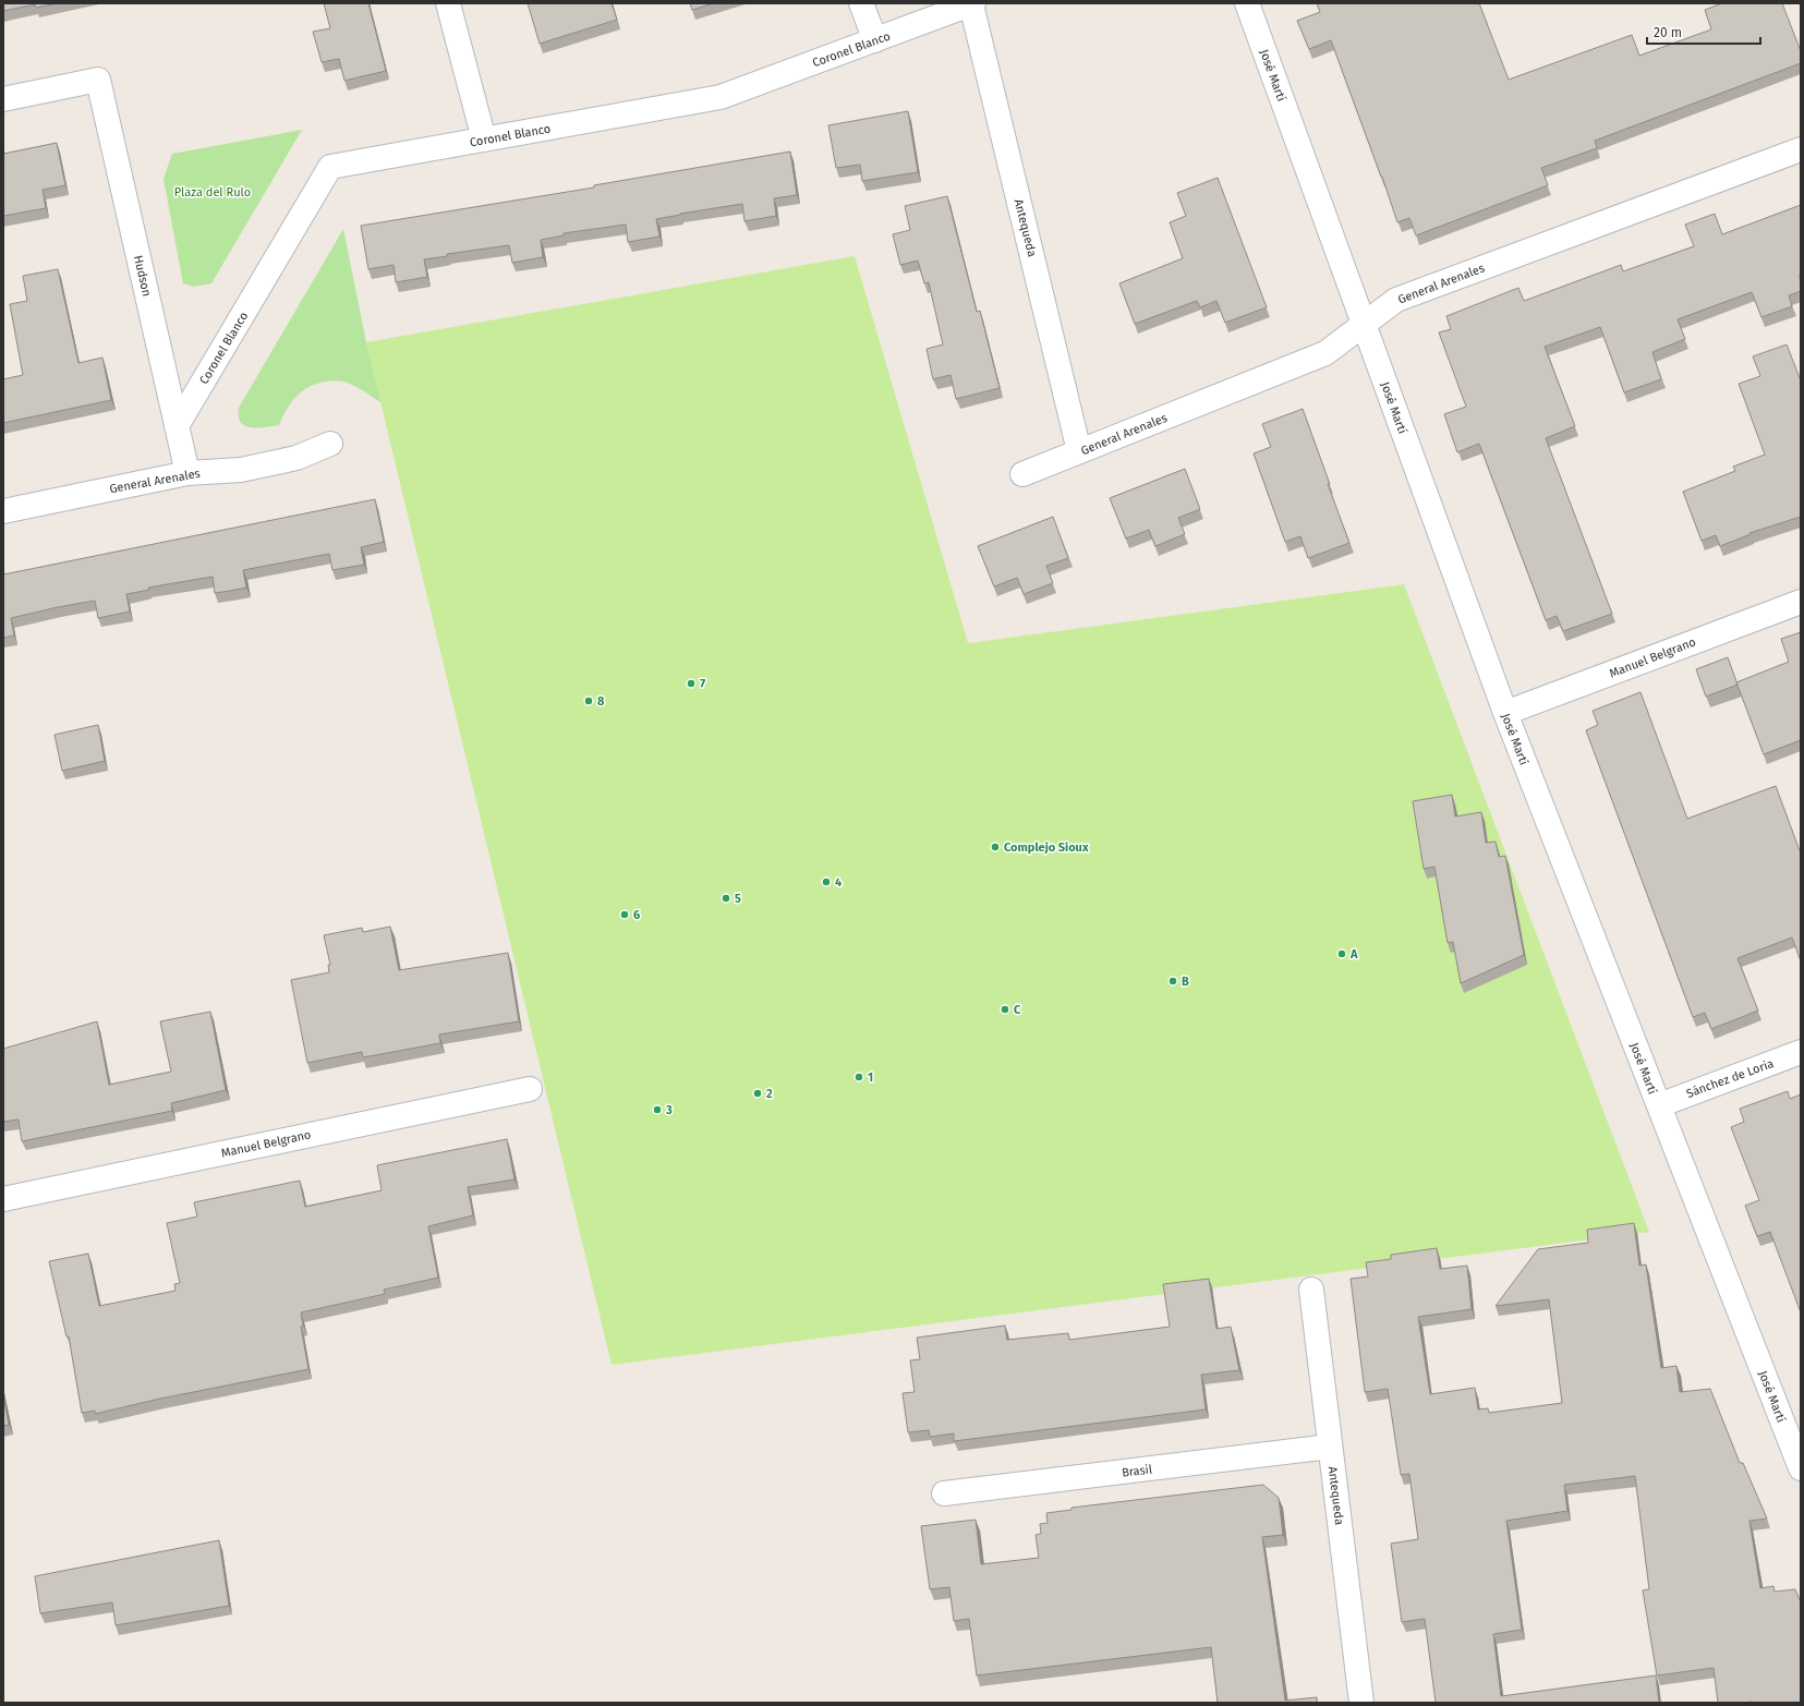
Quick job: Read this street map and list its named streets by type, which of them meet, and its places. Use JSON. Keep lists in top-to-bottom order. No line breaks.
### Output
{"streets":{"street":["Coronel Blanco","José Martí","Antequeda","Hudson","General Arenales","Manuel Belgrano","Sánchez de Loria","Brasil"]},"crossings":[["Coronel Blanco","Antequeda"],["Coronel Blanco","Hudson"],["José Martí","General Arenales"],["José Martí","Manuel Belgrano"],["José Martí","Sánchez de Loria"],["Antequeda","General Arenales"],["Antequeda","Brasil"],["Hudson","General Arenales"]],"parks":["Plaza del Rulo"],"places":["7","8","Complejo Sioux","4","5","6","A","B","C","1","2","3"],"scale_bar":"20 m"}
